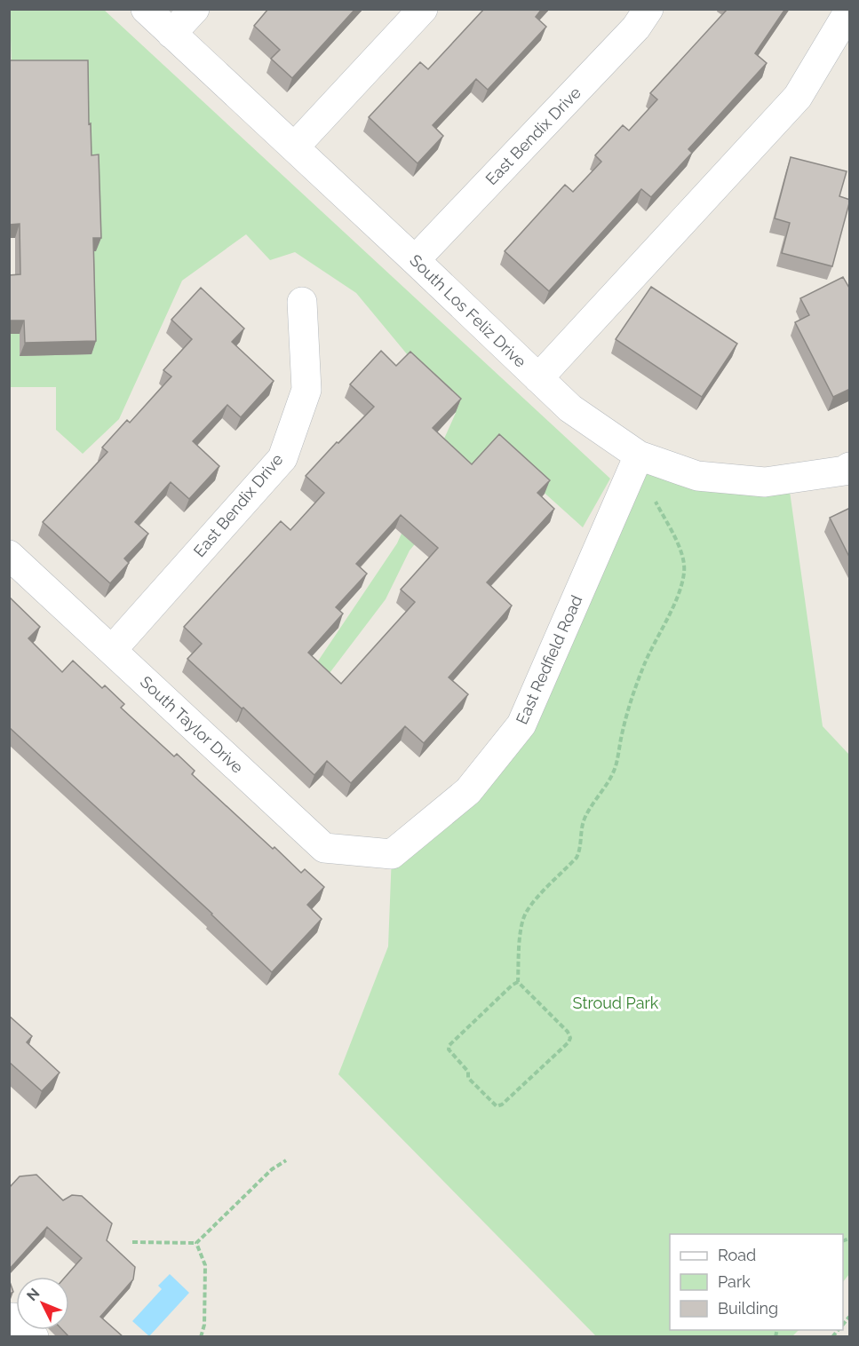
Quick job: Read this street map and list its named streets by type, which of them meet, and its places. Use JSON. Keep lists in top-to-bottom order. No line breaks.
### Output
{"streets":{"street":["East Bendix Drive","South Los Feliz Drive","East Redfield Road","South Taylor Drive"]},"crossings":[["East Bendix Drive","South Los Feliz Drive"],["East Bendix Drive","South Taylor Drive"],["South Los Feliz Drive","East Redfield Road"],["East Redfield Road","South Taylor Drive"]],"parks":["Stroud Park"],"legend":["Road","Park","Building"],"north":"top left"}
